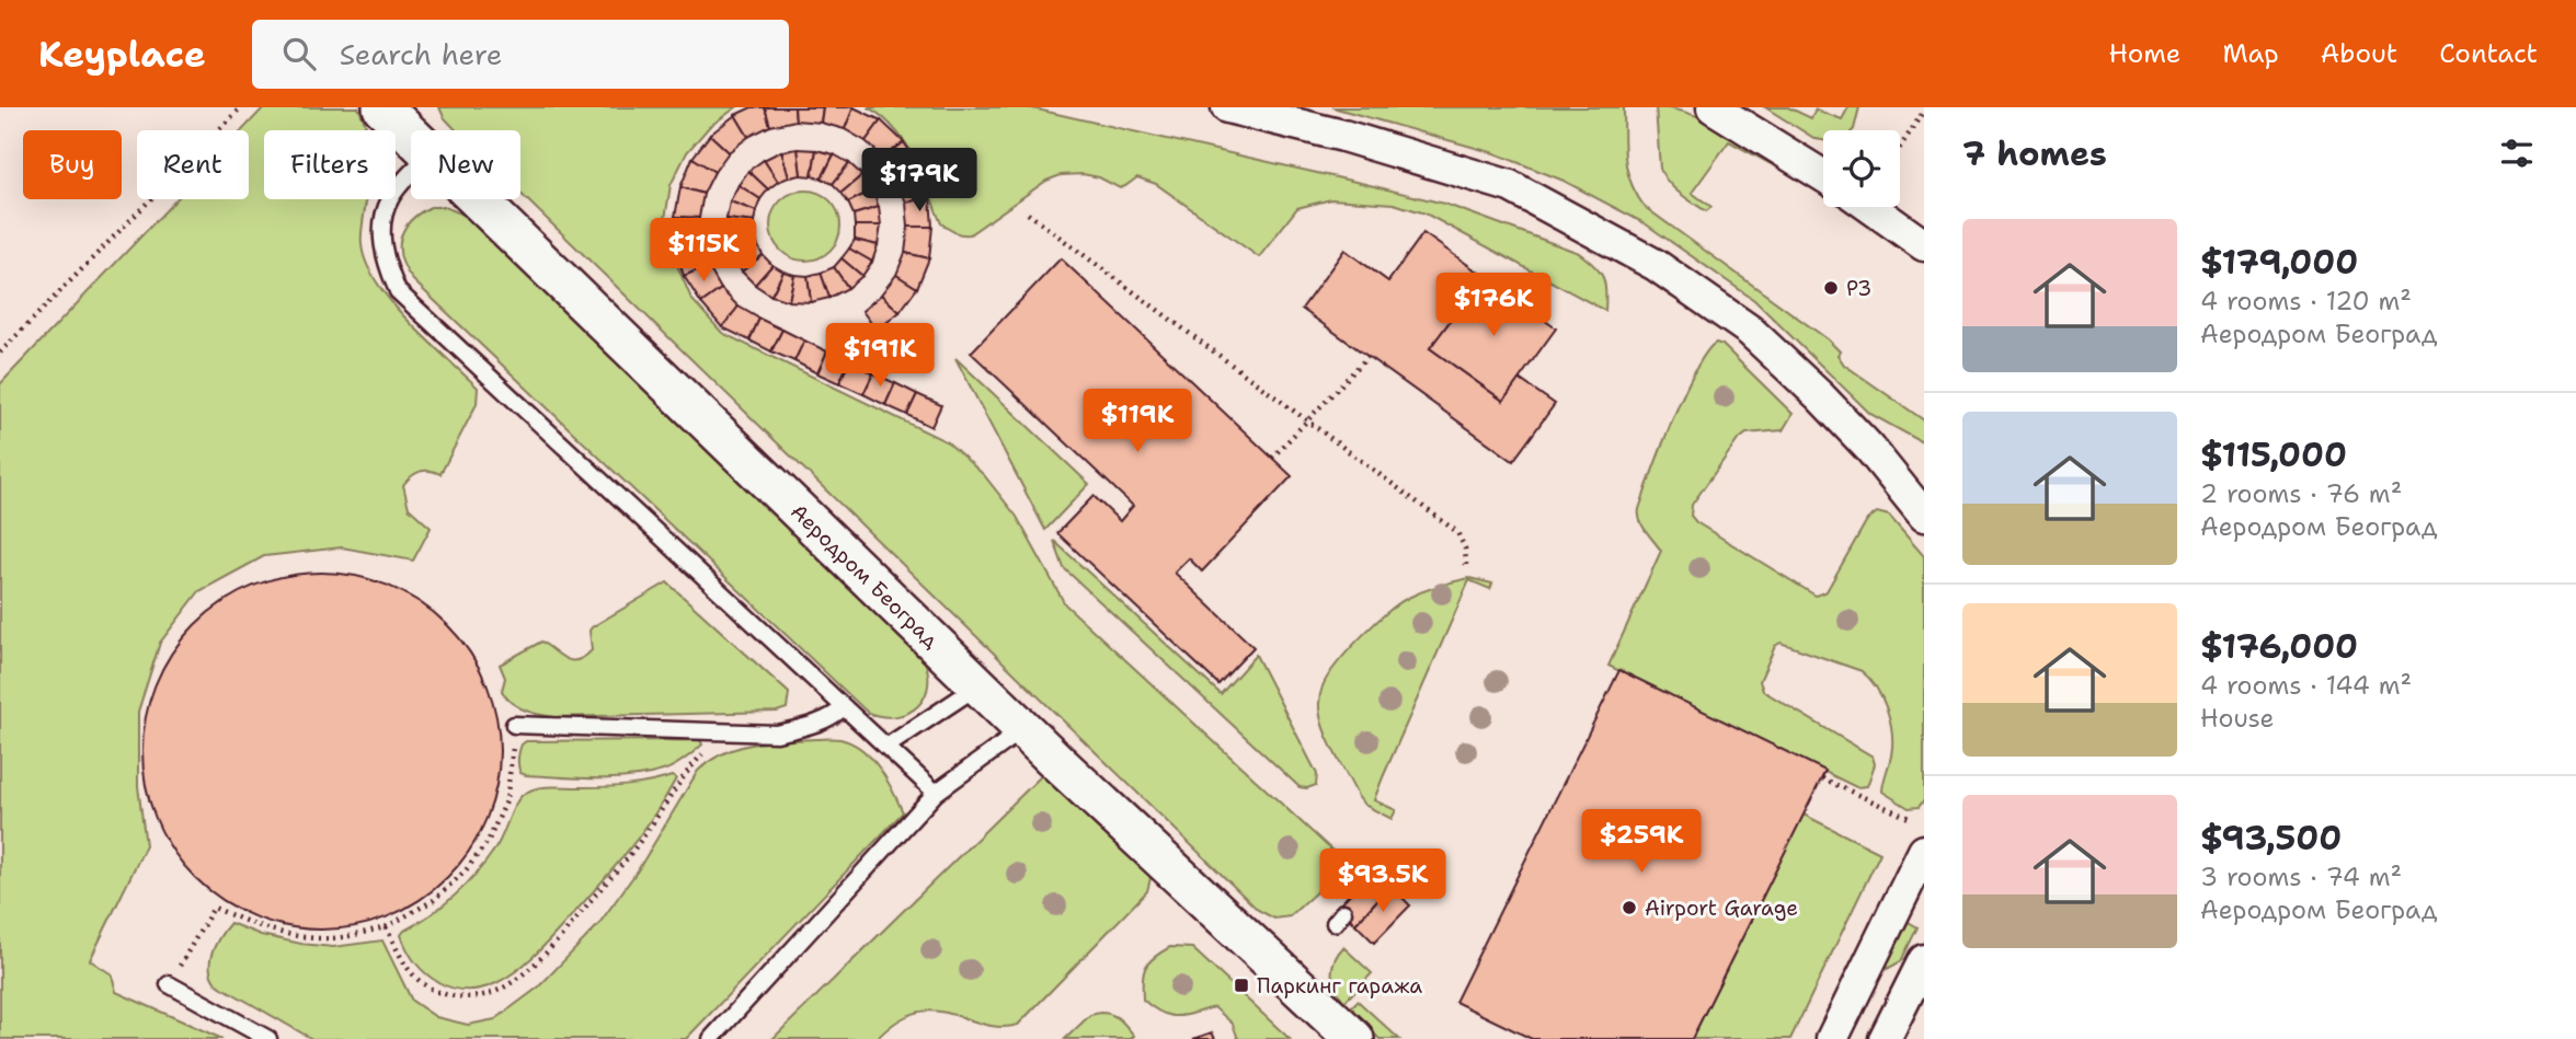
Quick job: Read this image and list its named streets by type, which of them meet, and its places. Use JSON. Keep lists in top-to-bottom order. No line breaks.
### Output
{"streets":{"street":["Аеродром Београд"]},"places":{"other":["P3","Airport Garage"],"transit":["Паркинг гаража"]},"page":{"header":"Keyplace","search":"Search here","nav":["Home","Map","About","Contact"],"heading":"7 homes","chip":["Buy","Rent","Filters","New"],"price":["$179K","$115K","$176K","$191K","$119K","$259K","$93.5K"],"list":[{"name":"$179,000","note":"4 rooms · 120 m² · Аеродром Београд"},{"name":"$115,000","note":"2 rooms · 76 m² · Аеродром Београд"},{"name":"$176,000","note":"4 rooms · 144 m² · House"},{"name":"$93,500","note":"3 rooms · 74 m² · Аеродром Београд"}]}}
